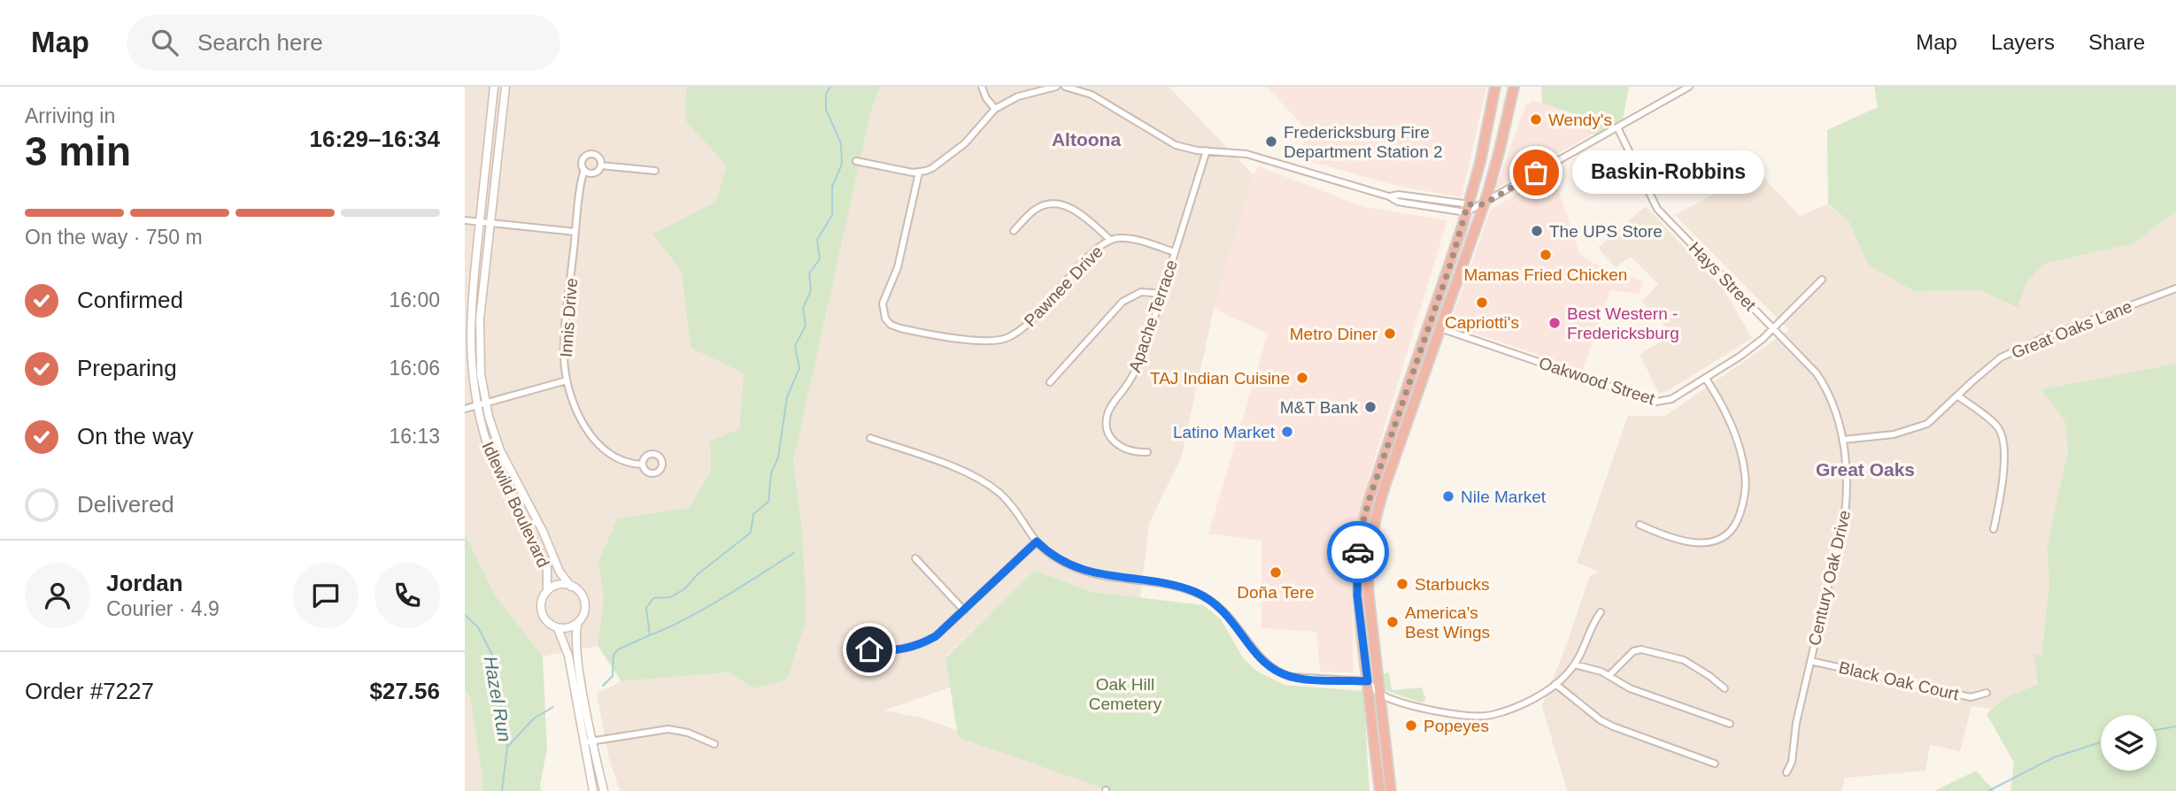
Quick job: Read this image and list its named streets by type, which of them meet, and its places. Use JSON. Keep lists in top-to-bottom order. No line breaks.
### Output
{"streets":{"street":["Hays Street","Pawnee Drive","Apache Terrace","Innis Drive","Great Oaks Lane","Oakwood Street","Idlewild Boulevard","Century Oak Drive","Black Oak Court"]},"crossings":[["Hays Street","Oakwood Street"],["Hays Street","Century Oak Drive"],["Pawnee Drive","Apache Terrace"],["Great Oaks Lane","Century Oak Drive"],["Oakwood Street","Century Oak Drive"],["Century Oak Drive","Black Oak Court"]],"districts":["Altoona","Great Oaks"],"water":["Hazel Run"],"parks":["Oak Hill Cemetery"],"places":["Wendy's","Fredericksburg Fire Department Station 2","Baskin-Robbins","The UPS Store","Mamas Fried Chicken","Capriotti's","Best Western - Fredericksburg","Metro Diner","TAJ Indian Cuisine","M&T Bank","Latino Market","Nile Market","Doña Tere","Starbucks","America's Best Wings","Popeyes"],"page":{"header":"Map","search":"Search here","nav":["Map","Layers","Share"],"heading":["3 min","Arriving in","16:29–16:34"],"panel":["Jordan","Courier · 4.9","Order #7227","$27.56"],"bubble":"Baskin-Robbins","bar":"On the way · 750 m","list":[["Confirmed","16:00"],["Preparing","16:06"],["On the way","16:13"],"Delivered"]}}
